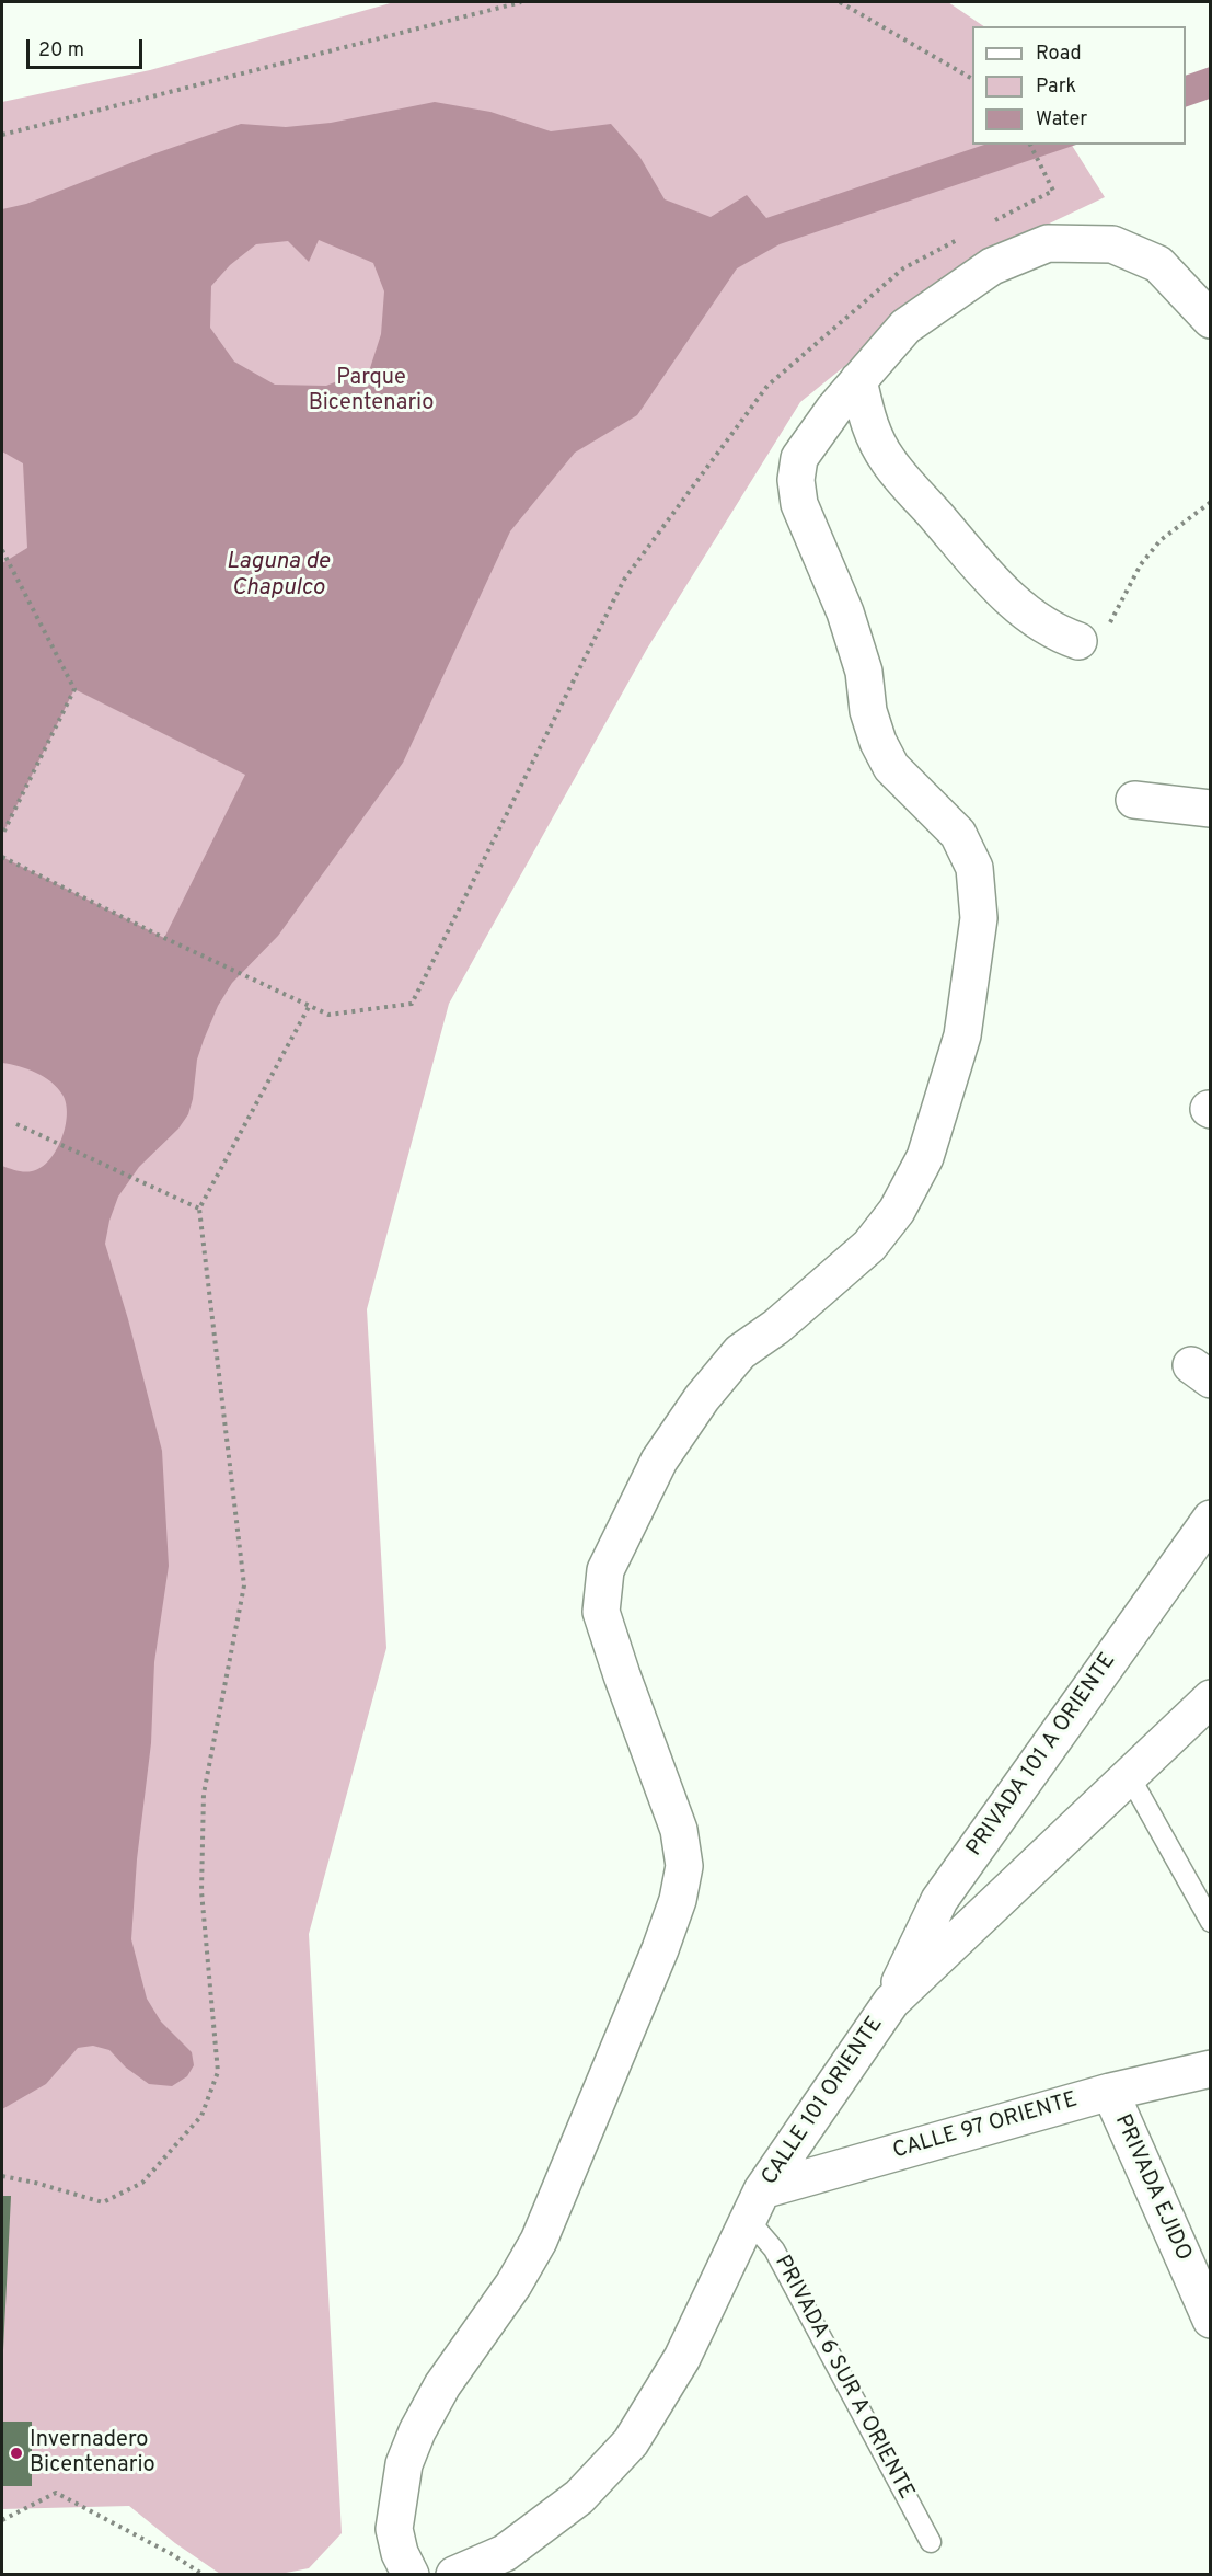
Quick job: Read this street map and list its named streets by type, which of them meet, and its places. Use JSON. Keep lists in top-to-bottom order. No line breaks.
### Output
{"streets":{"street":["PRIVADA 101 A ORIENTE","CALLE 101 ORIENTE","CALLE 97 ORIENTE","PRIVADA EJIDO"],"lane":["PRIVADA 6 SUR A ORIENTE"]},"crossings":[["PRIVADA 101 A ORIENTE","CALLE 101 ORIENTE"],["CALLE 101 ORIENTE","CALLE 97 ORIENTE"],["CALLE 101 ORIENTE","PRIVADA 6 SUR A ORIENTE"],["CALLE 97 ORIENTE","PRIVADA EJIDO"],["CALLE 97 ORIENTE","PRIVADA 6 SUR A ORIENTE"]],"water":["Laguna de Chapulco"],"parks":["Parque Bicentenario"],"places":["Invernadero Bicentenario"],"legend":["Road","Park","Water"],"scale_bar":"20 m"}
